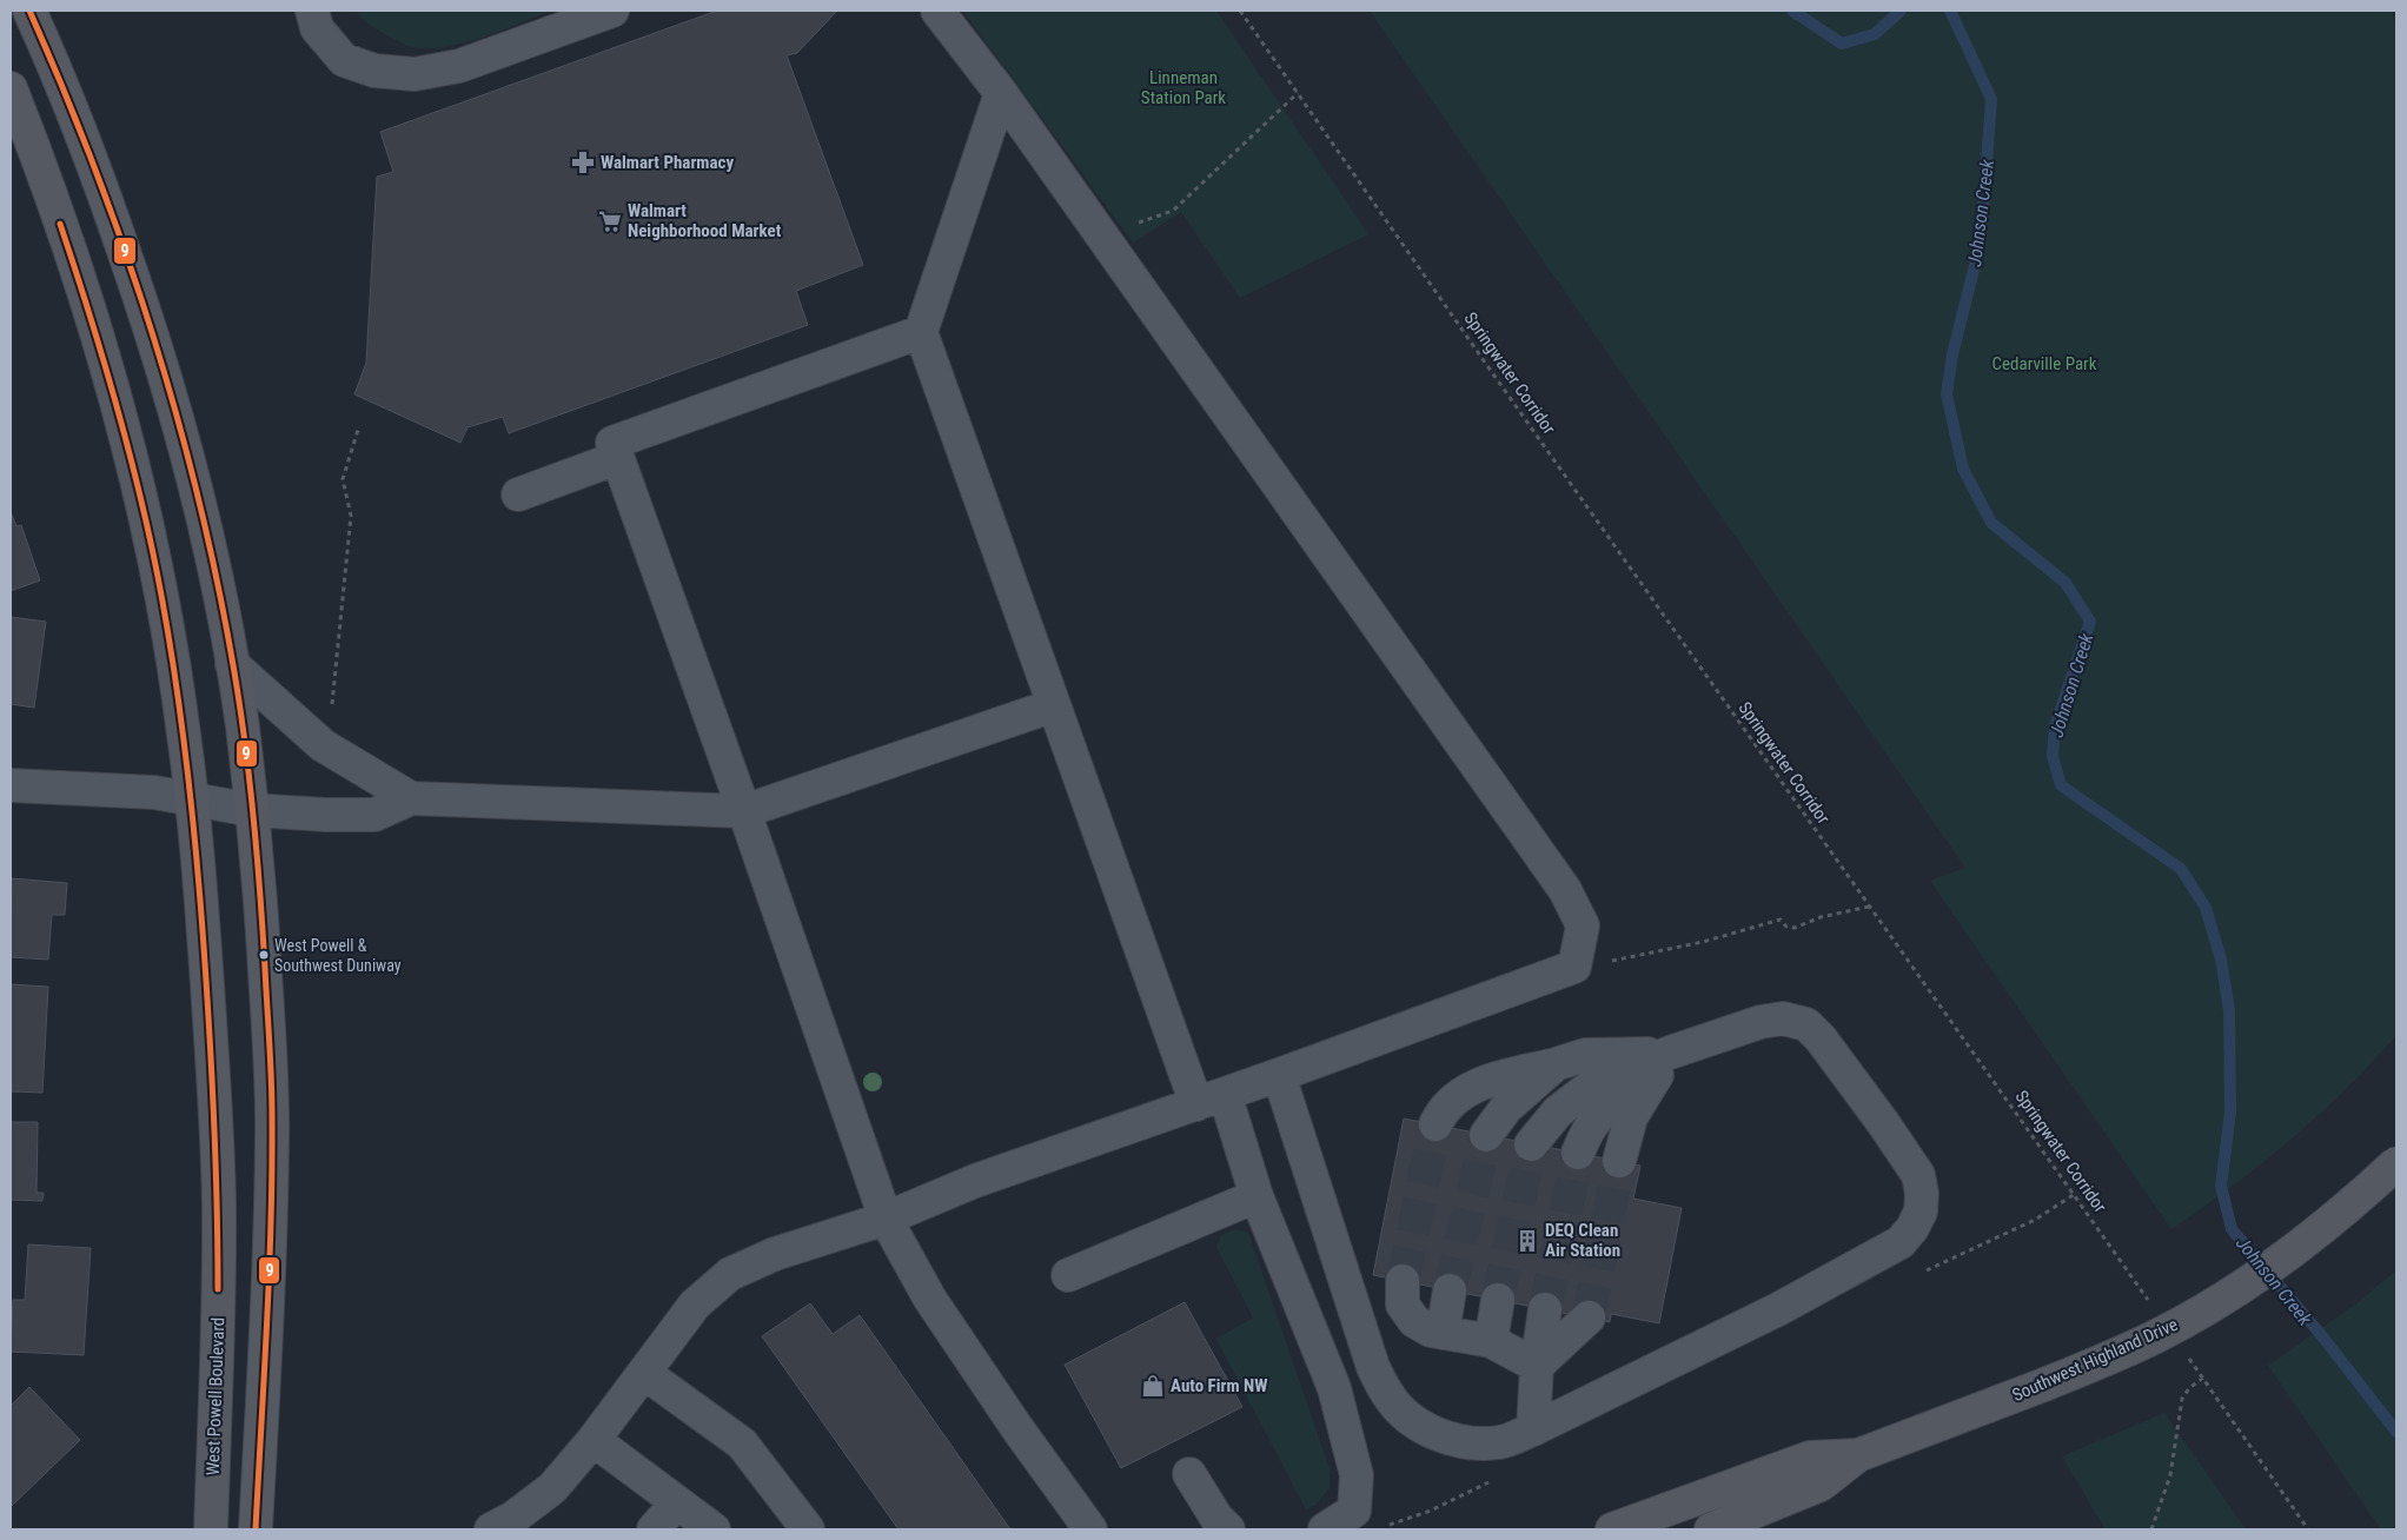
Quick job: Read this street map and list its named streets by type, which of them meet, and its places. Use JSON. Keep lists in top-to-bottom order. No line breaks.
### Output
{"streets":{"main road":["Southwest Highland Drive","West Powell Boulevard"],"path":["Springwater Corridor"]},"water":["Johnson Creek"],"parks":["Linneman Station Park","Cedarville Park"],"places":{"pharmacy":["Walmart Pharmacy"],"supermarket":["Walmart Neighborhood Market"],"other":["West Powell & Southwest Duniway"],"building":["DEQ Clean Air Station"],"shop":["Auto Firm NW"]},"lines":["transit line 9"]}
